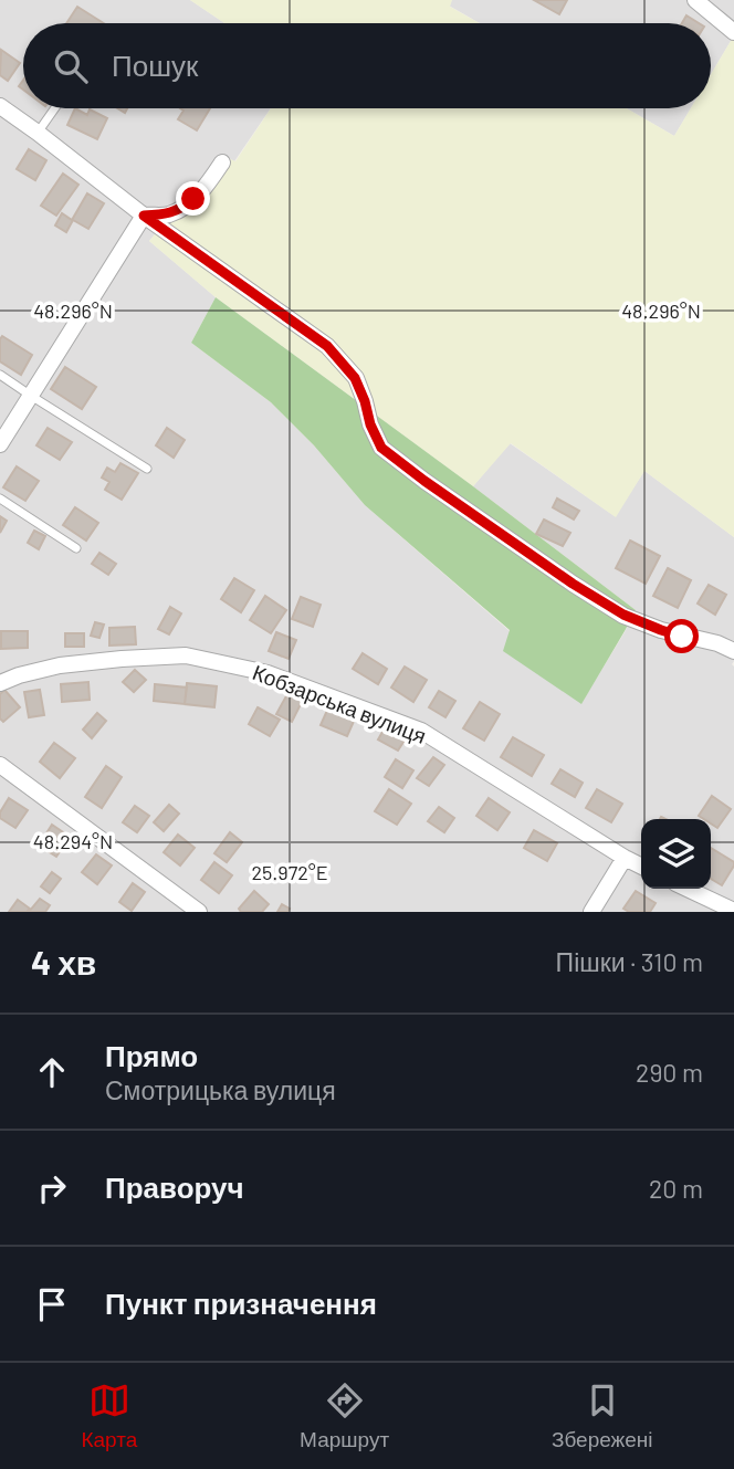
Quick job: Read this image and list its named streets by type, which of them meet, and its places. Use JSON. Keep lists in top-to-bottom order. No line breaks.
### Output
{"streets":{"street":["Кобзарська вулиця"]},"page":{"search":"Пошук","heading":["4 хв","Пішки · 310 m"],"list":[["Прямо","Смотрицька вулиця","290 m"],["Праворуч","20 m"],"Пункт призначення"],"nav":["Карта","Маршрут","Збережені"]},"coordinates":["48.296°N","48.294°N","25.972°E"]}
